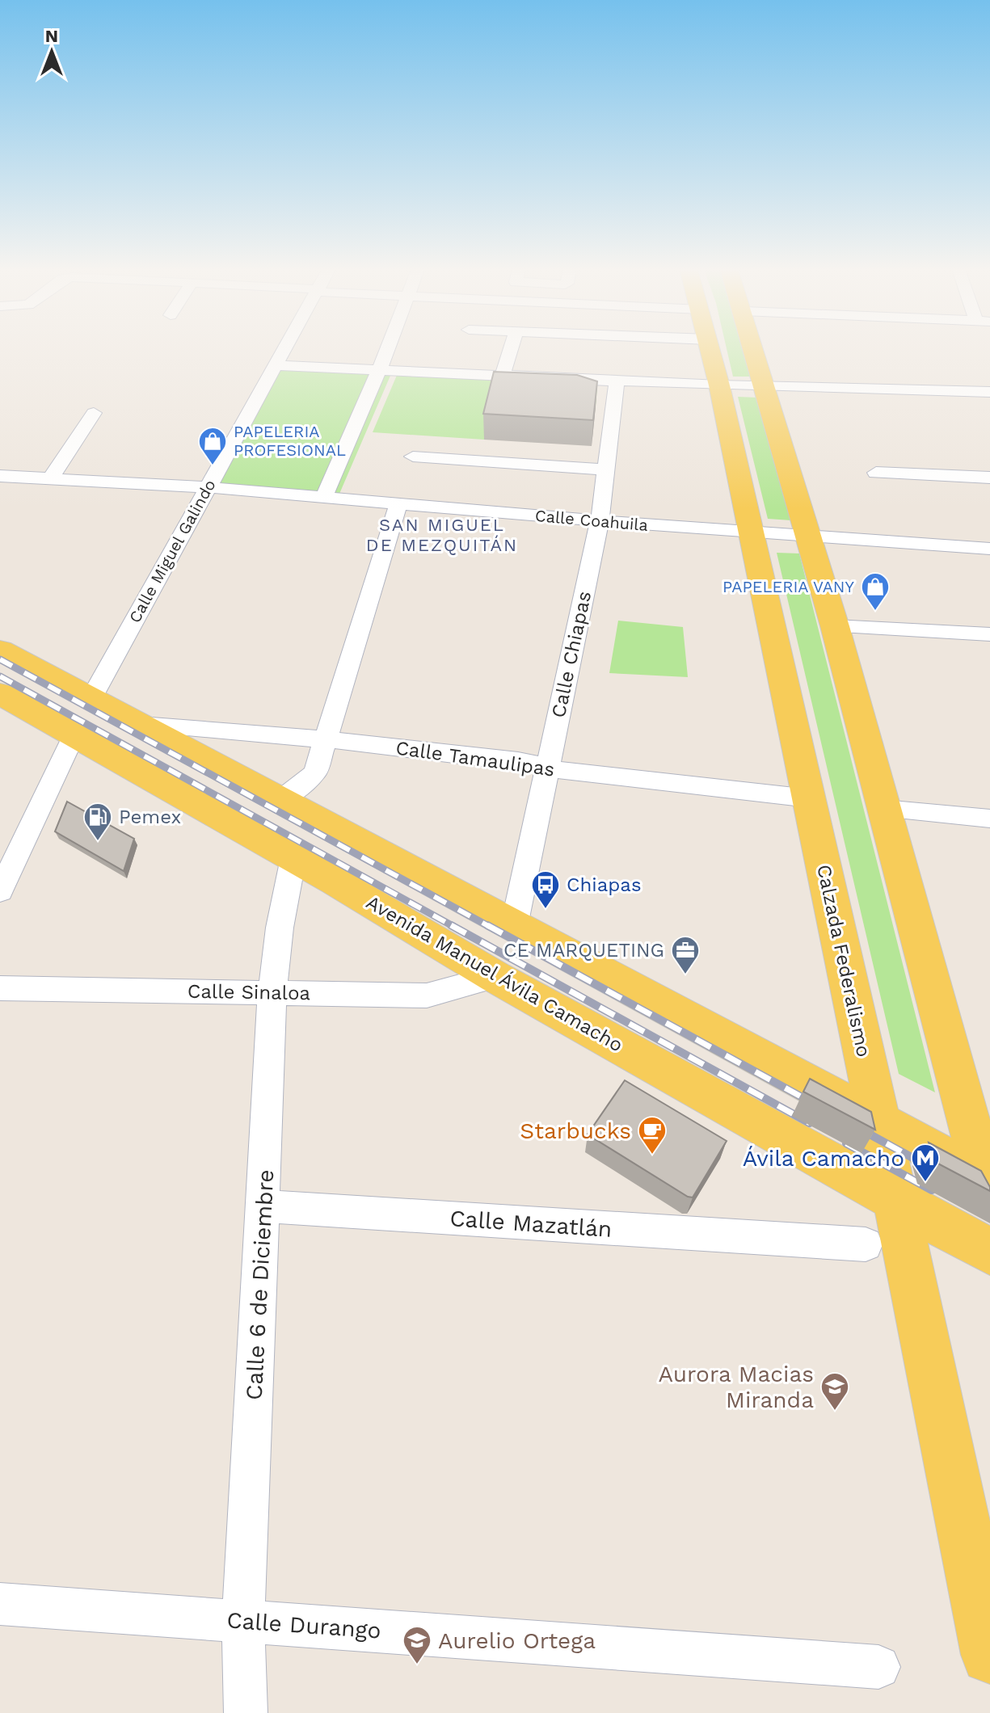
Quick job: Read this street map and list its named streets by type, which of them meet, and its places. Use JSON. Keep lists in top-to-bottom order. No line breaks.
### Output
{"streets":{"main road":["Calzada Federalismo","Avenida Manuel Ávila Camacho"],"street":["Calle Coahuila","Calle Miguel Galindo","Calle Chiapas","Calle Tamaulipas","Calle Sinaloa","Calle Mazatlán","Calle 6 de Diciembre","Calle Durango"]},"crossings":[["Calle Coahuila","Calle Miguel Galindo"],["Calle Coahuila","Calle Chiapas"],["Calle Coahuila","Calzada Federalismo"],["Calle Chiapas","Calle Tamaulipas"],["Calle Tamaulipas","Calzada Federalismo"],["Calzada Federalismo","Avenida Manuel Ávila Camacho"],["Avenida Manuel Ávila Camacho","Calle Sinaloa"],["Avenida Manuel Ávila Camacho","Calle 6 de Diciembre"],["Calle Sinaloa","Calle 6 de Diciembre"],["Calle Mazatlán","Calle 6 de Diciembre"],["Calle 6 de Diciembre","Calle Durango"]],"districts":["SAN MIGUEL DE MEZQUITÁN"],"places":{"shop":["PAPELERIA PROFESIONAL","PAPELERIA VANY"],"fuel station":["Pemex"],"bus stop":["Chiapas"],"office":["CE MARQUETING"],"cafe":["Starbucks"],"metro station":["Ávila Camacho"],"school or university":["Aurora Macias Miranda","Aurelio Ortega"]},"north":"top"}
